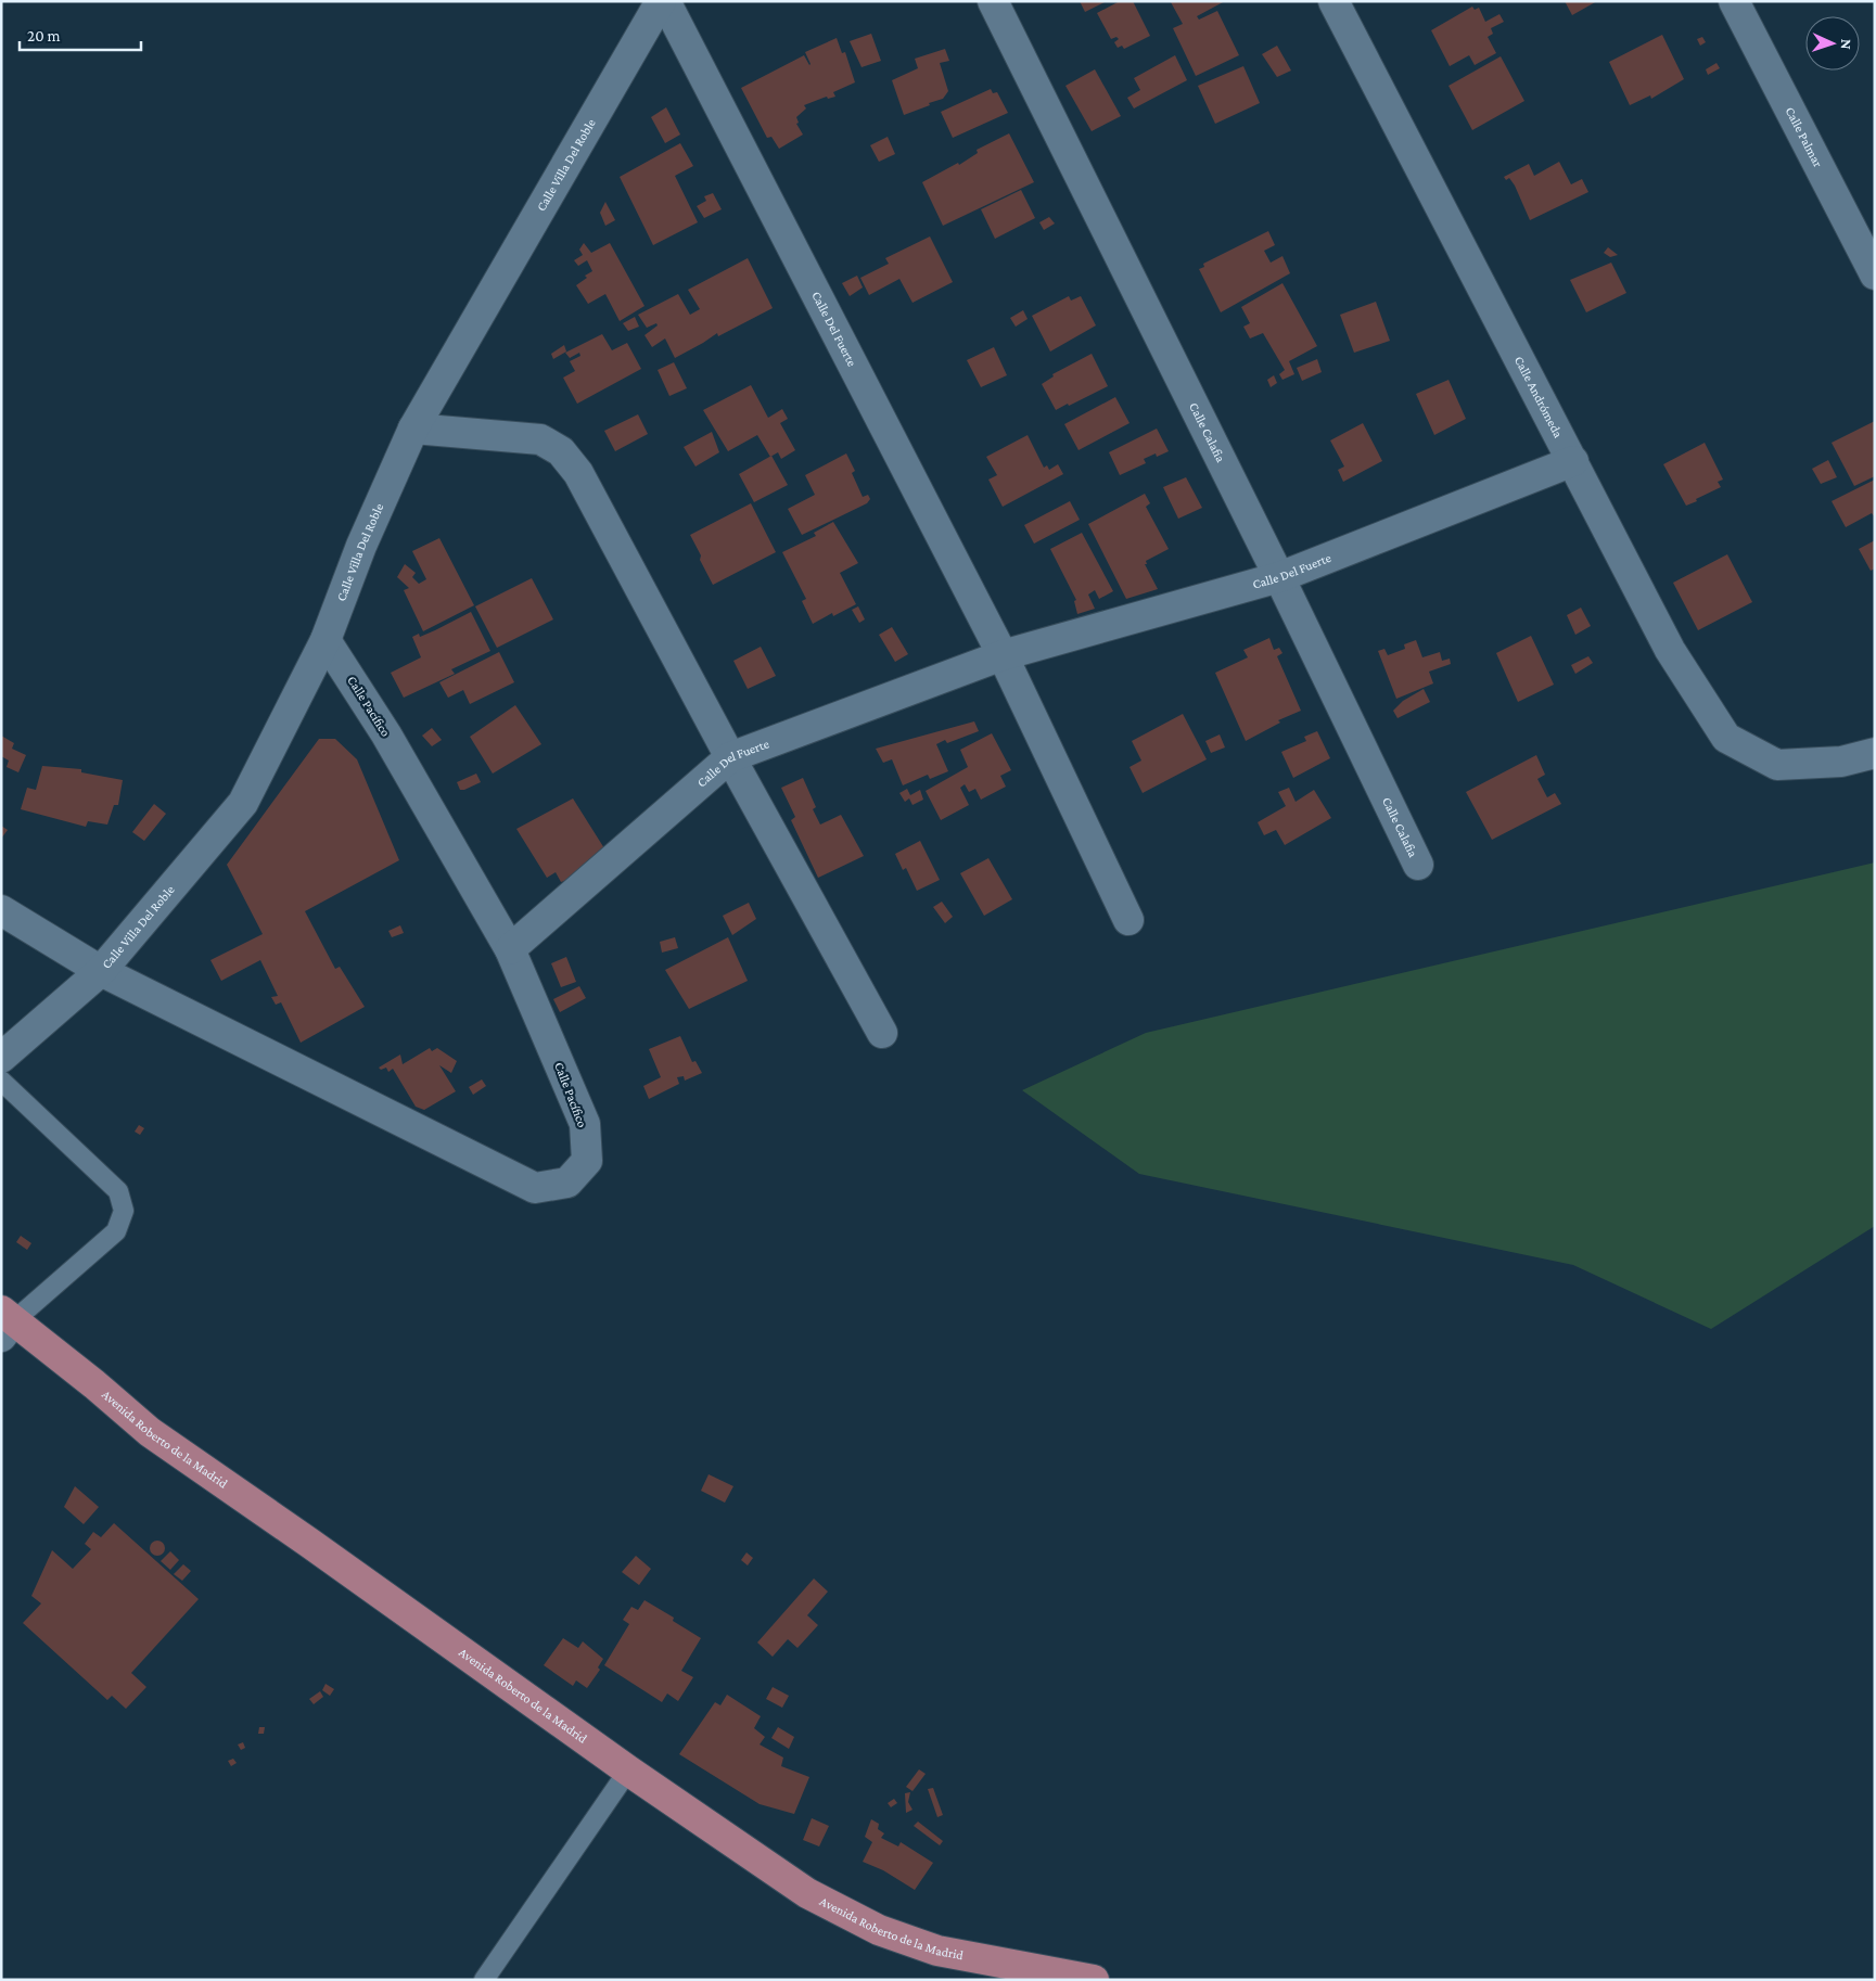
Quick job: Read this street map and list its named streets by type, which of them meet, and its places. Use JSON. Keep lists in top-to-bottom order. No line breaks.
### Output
{"streets":{"main road":["Avenida Roberto de la Madrid"],"street":["Calle Palmar","Calle Villa Del Roble","Calle Del Fuerte","Calle Andrómeda","Calle Calafia","Calle Pacífico"]},"crossings":[["Calle Villa Del Roble","Calle Pacífico"],["Calle Del Fuerte","Calle Andrómeda"],["Calle Del Fuerte","Calle Calafia"],["Calle Del Fuerte","Calle Pacífico"]],"scale_bar":"20 m","north":"right"}
